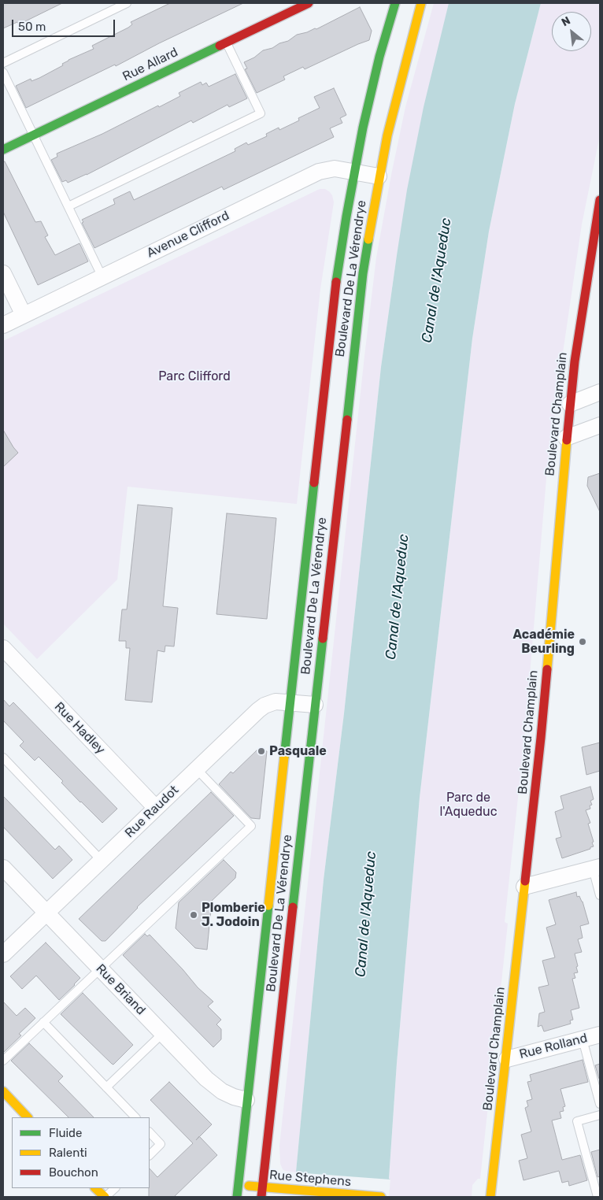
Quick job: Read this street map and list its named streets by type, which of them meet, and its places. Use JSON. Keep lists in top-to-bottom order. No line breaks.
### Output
{"streets":{"main road":["Rue Allard","Boulevard De La Vérendrye","Boulevard Champlain","Rue Stephens"],"street":["Avenue Clifford","Rue Hadley","Rue Raudot","Rue Briand","Rue Rolland"]},"crossings":[["Avenue Clifford","Boulevard De La Vérendrye"],["Boulevard De La Vérendrye","Rue Raudot"],["Boulevard De La Vérendrye","Rue Briand"],["Boulevard De La Vérendrye","Rue Stephens"],["Boulevard Champlain","Rue Rolland"],["Rue Hadley","Rue Raudot"],["Rue Raudot","Rue Briand"]],"water":["Canal de l'Aqueduc"],"parks":["Parc Clifford","Parc de l'Aqueduc"],"places":["Académie Beurling","Pasquale","Plomberie J. Jodoin"],"legend":["Fluide","Ralenti","Bouchon"],"scale_bar":"50 m","north":"top left"}
